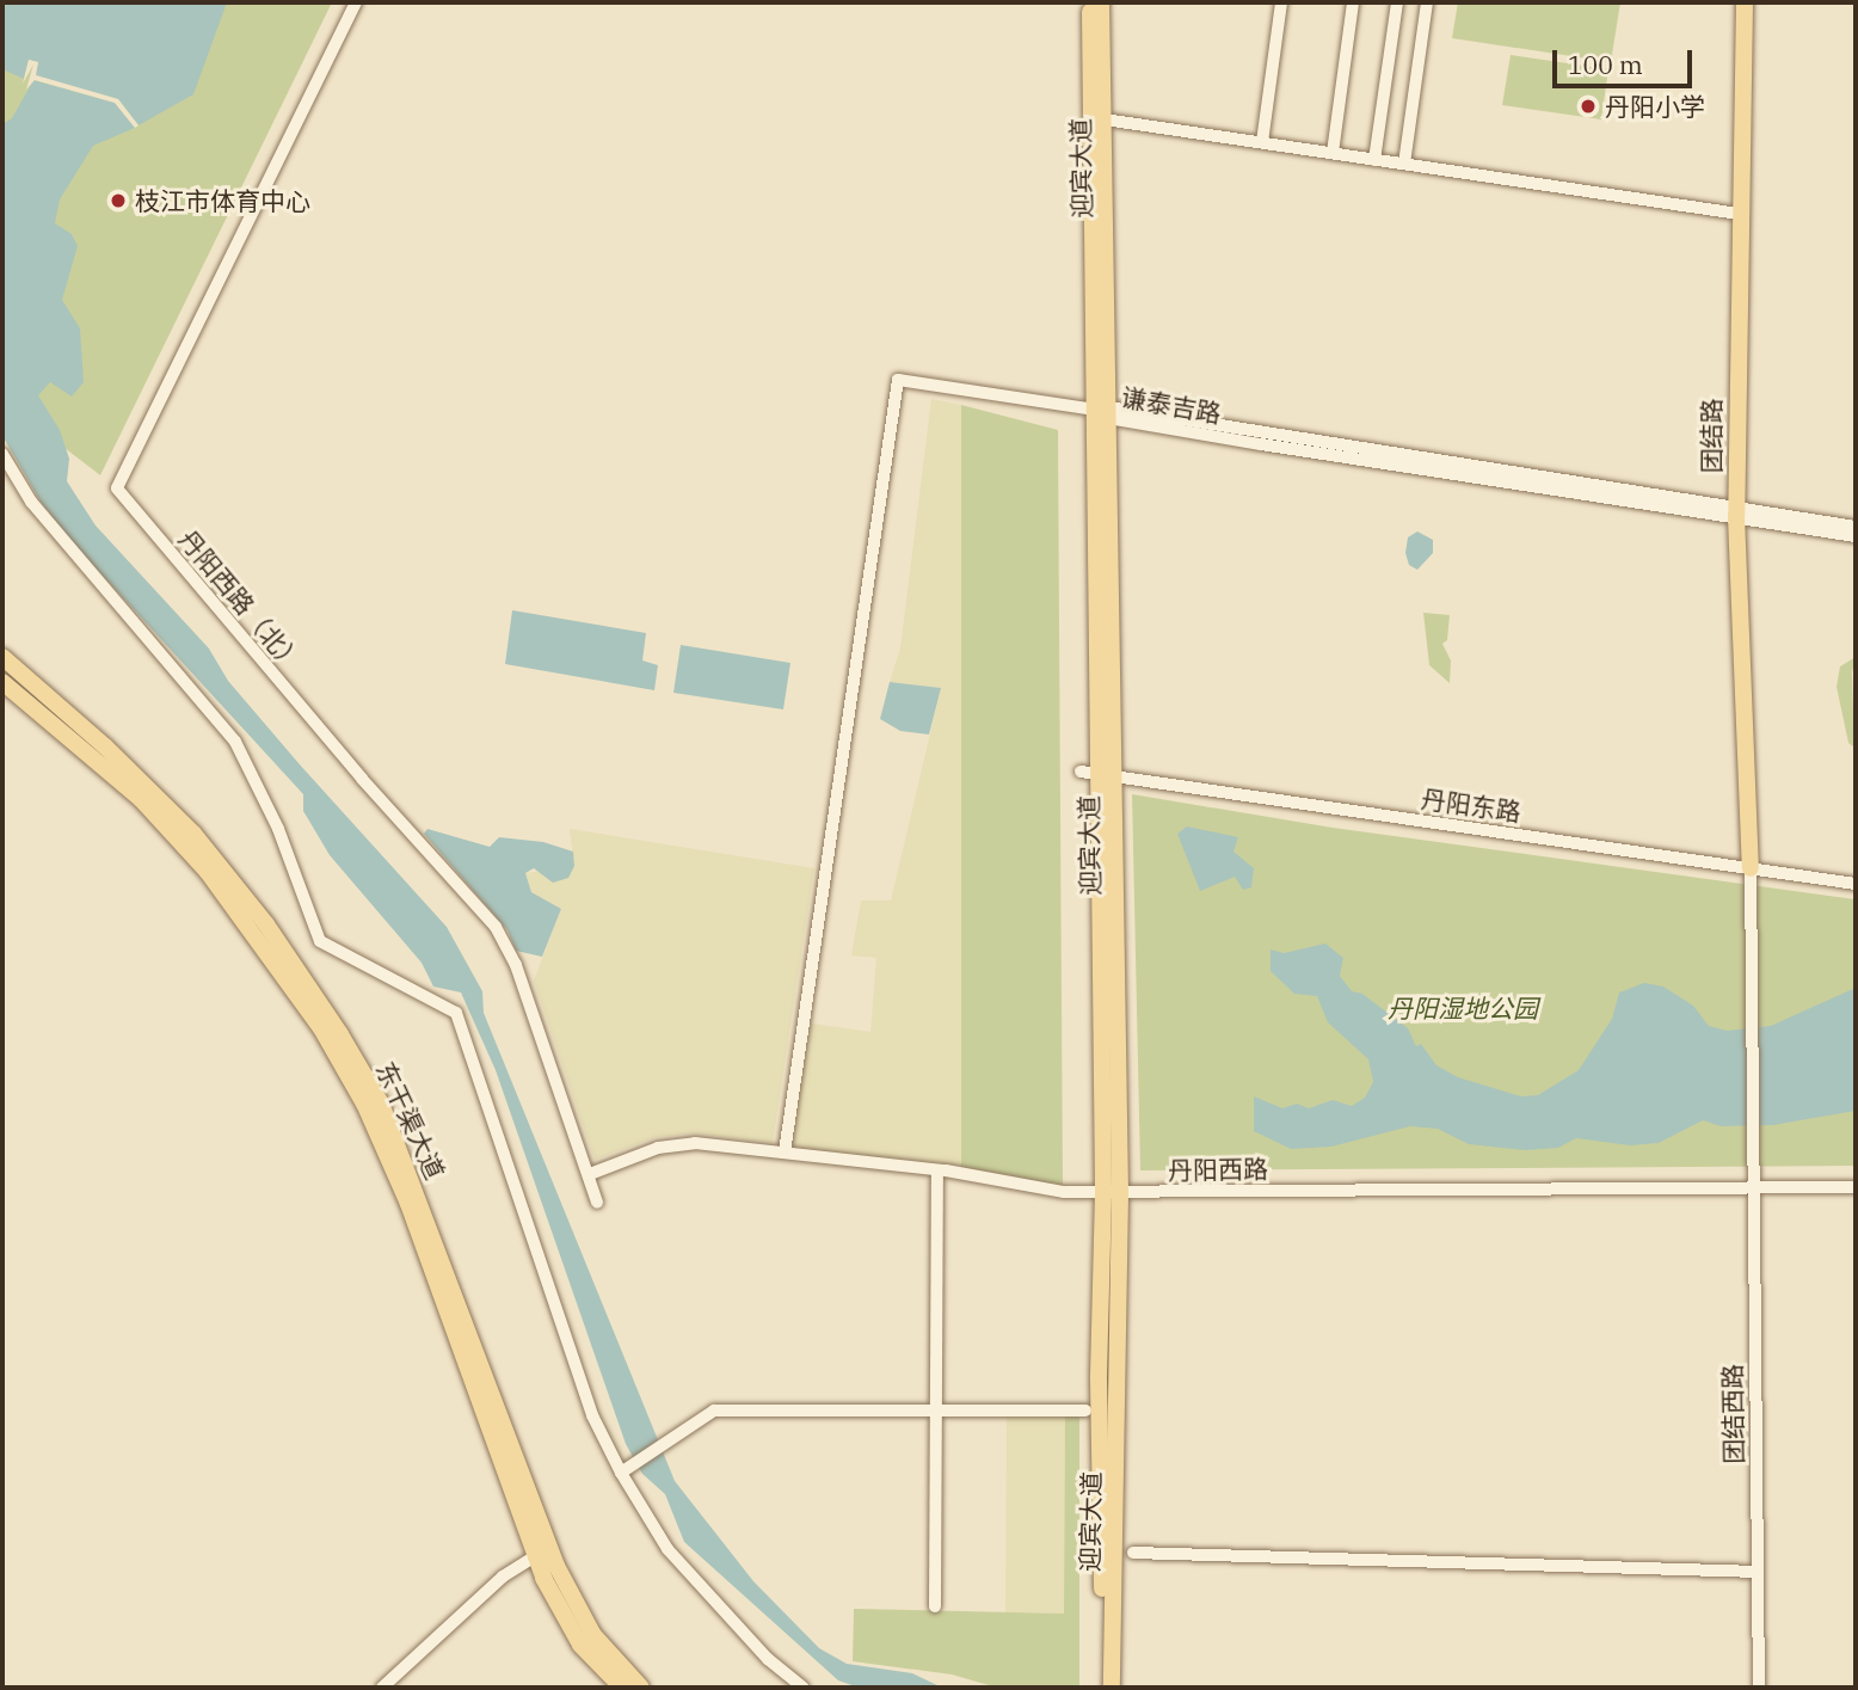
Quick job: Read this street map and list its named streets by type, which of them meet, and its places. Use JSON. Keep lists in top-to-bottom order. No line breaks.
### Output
{"streets":{"main road":["迎宾大道","团结路","东干渠大道"],"street":["谦泰吉路","丹阳西路（北）","丹阳东路","丹阳西路","团结西路"]},"crossings":[["迎宾大道","谦泰吉路"],["迎宾大道","丹阳东路"],["迎宾大道","丹阳西路"],["谦泰吉路","团结路"],["谦泰吉路","丹阳西路"],["团结路","丹阳东路"],["团结路","团结西路"],["丹阳西路（北）","丹阳西路"],["丹阳东路","团结西路"],["丹阳西路","团结西路"]],"parks":["丹阳湿地公园"],"places":["丹阳小学","枝江市体育中心"],"scale_bar":"100 m"}
